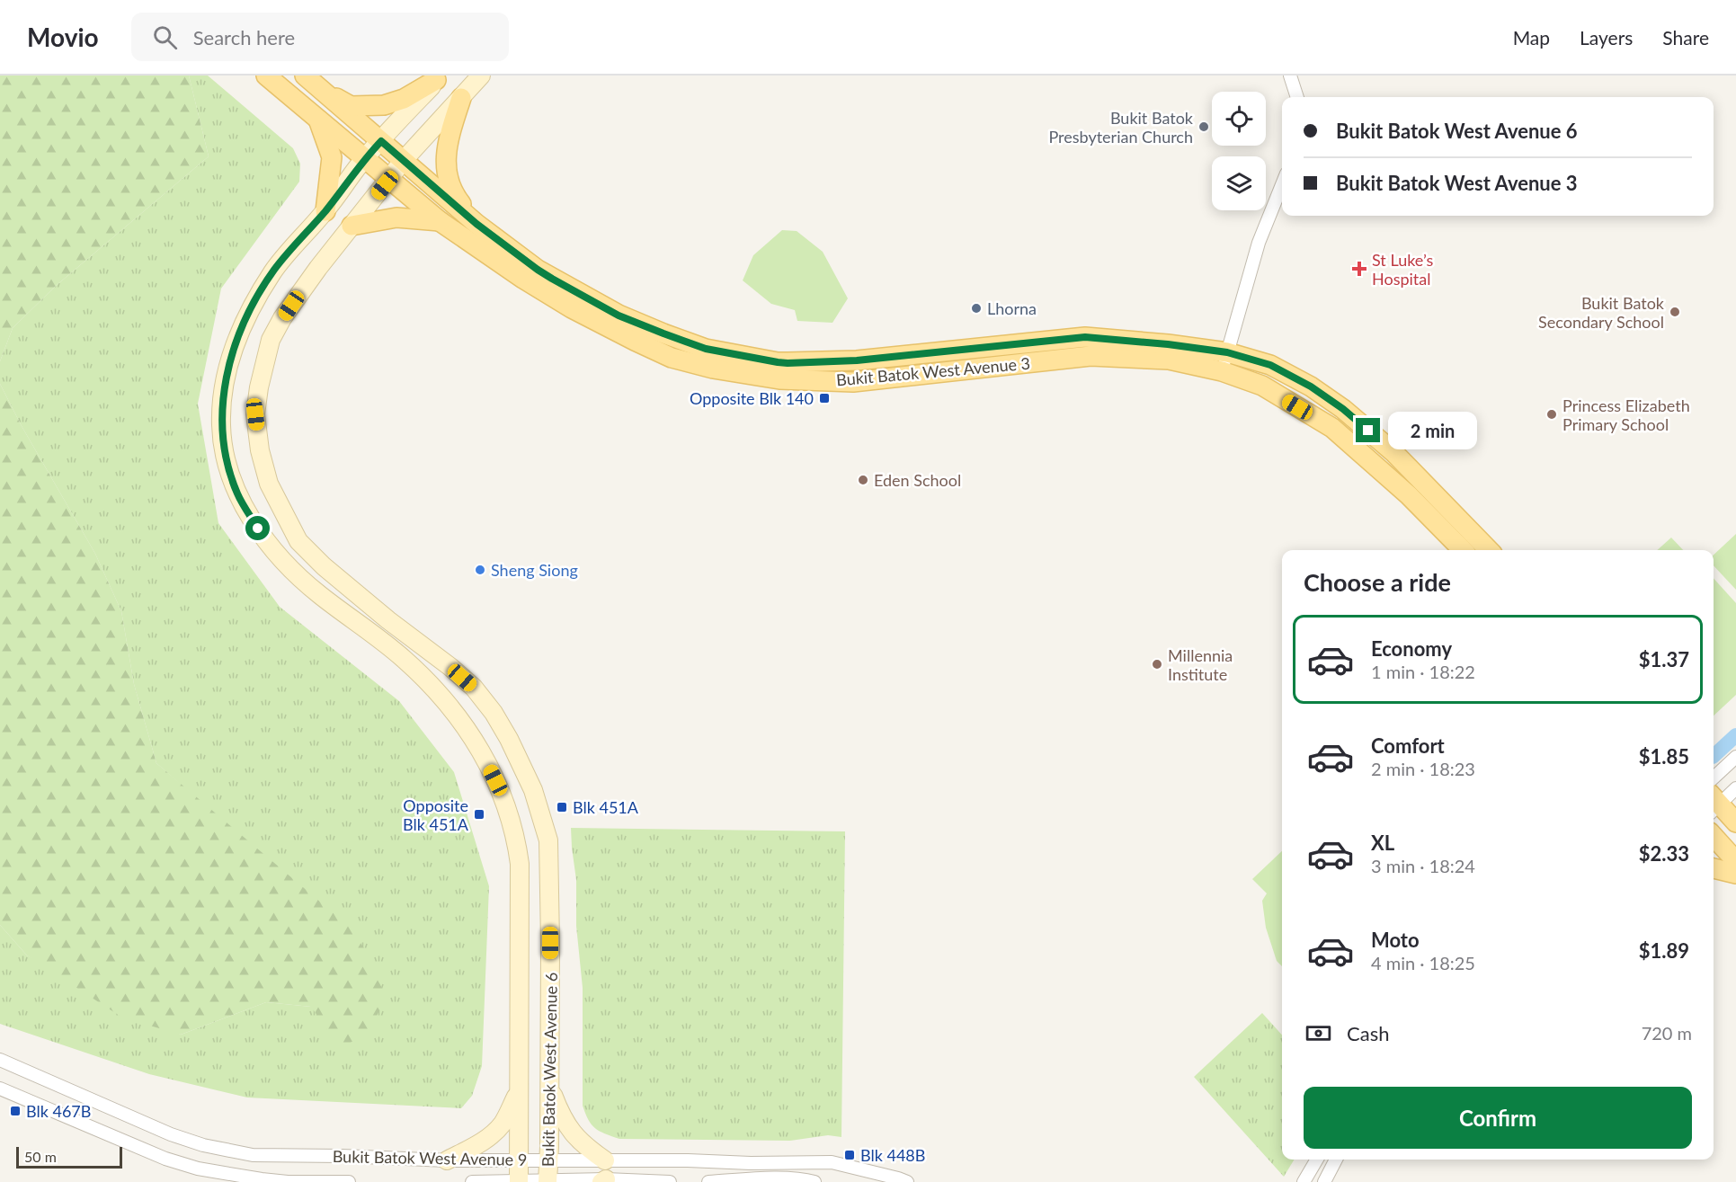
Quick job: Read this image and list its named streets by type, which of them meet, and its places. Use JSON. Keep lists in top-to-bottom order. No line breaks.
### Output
{"streets":{"main road":["Bukit Batok West Avenue 3"],"street":["Bukit Batok West Avenue 6","Bukit Batok West Avenue 9"]},"crossings":[["Bukit Batok West Avenue 3","Bukit Batok West Avenue 6"],["Bukit Batok West Avenue 6","Bukit Batok West Avenue 9"]],"places":{"other":["Bukit Batok Presbyterian Church","Lhorna","Bukit Batok Secondary School","Princess Elizabeth Primary School","Eden School","Sheng Siong","Millennia Institute"],"health":["St Luke’s Hospital"],"transit":["Opposite Blk 140","Blk 451A","Opposite Blk 451A","Blk 467B","Blk 448B"]},"scale_bar":"50 m","page":{"header":"Movio","search":"Search here","nav":["Map","Layers","Share"],"banner":["Bukit Batok West Avenue 6","Bukit Batok West Avenue 3"],"bubble":"2 min","heading":"Choose a ride","list":[{"name":"Economy","note":"1 min · 18:22","value":"$1.37"},{"name":"Comfort","note":"2 min · 18:23","value":"$1.85"},{"name":"XL","note":"3 min · 18:24","value":"$2.33"},{"name":"Moto","note":"4 min · 18:25","value":"$1.89"}],"pay":["Cash","720 m"],"buttons":"Confirm","scale":"50 m"}}
